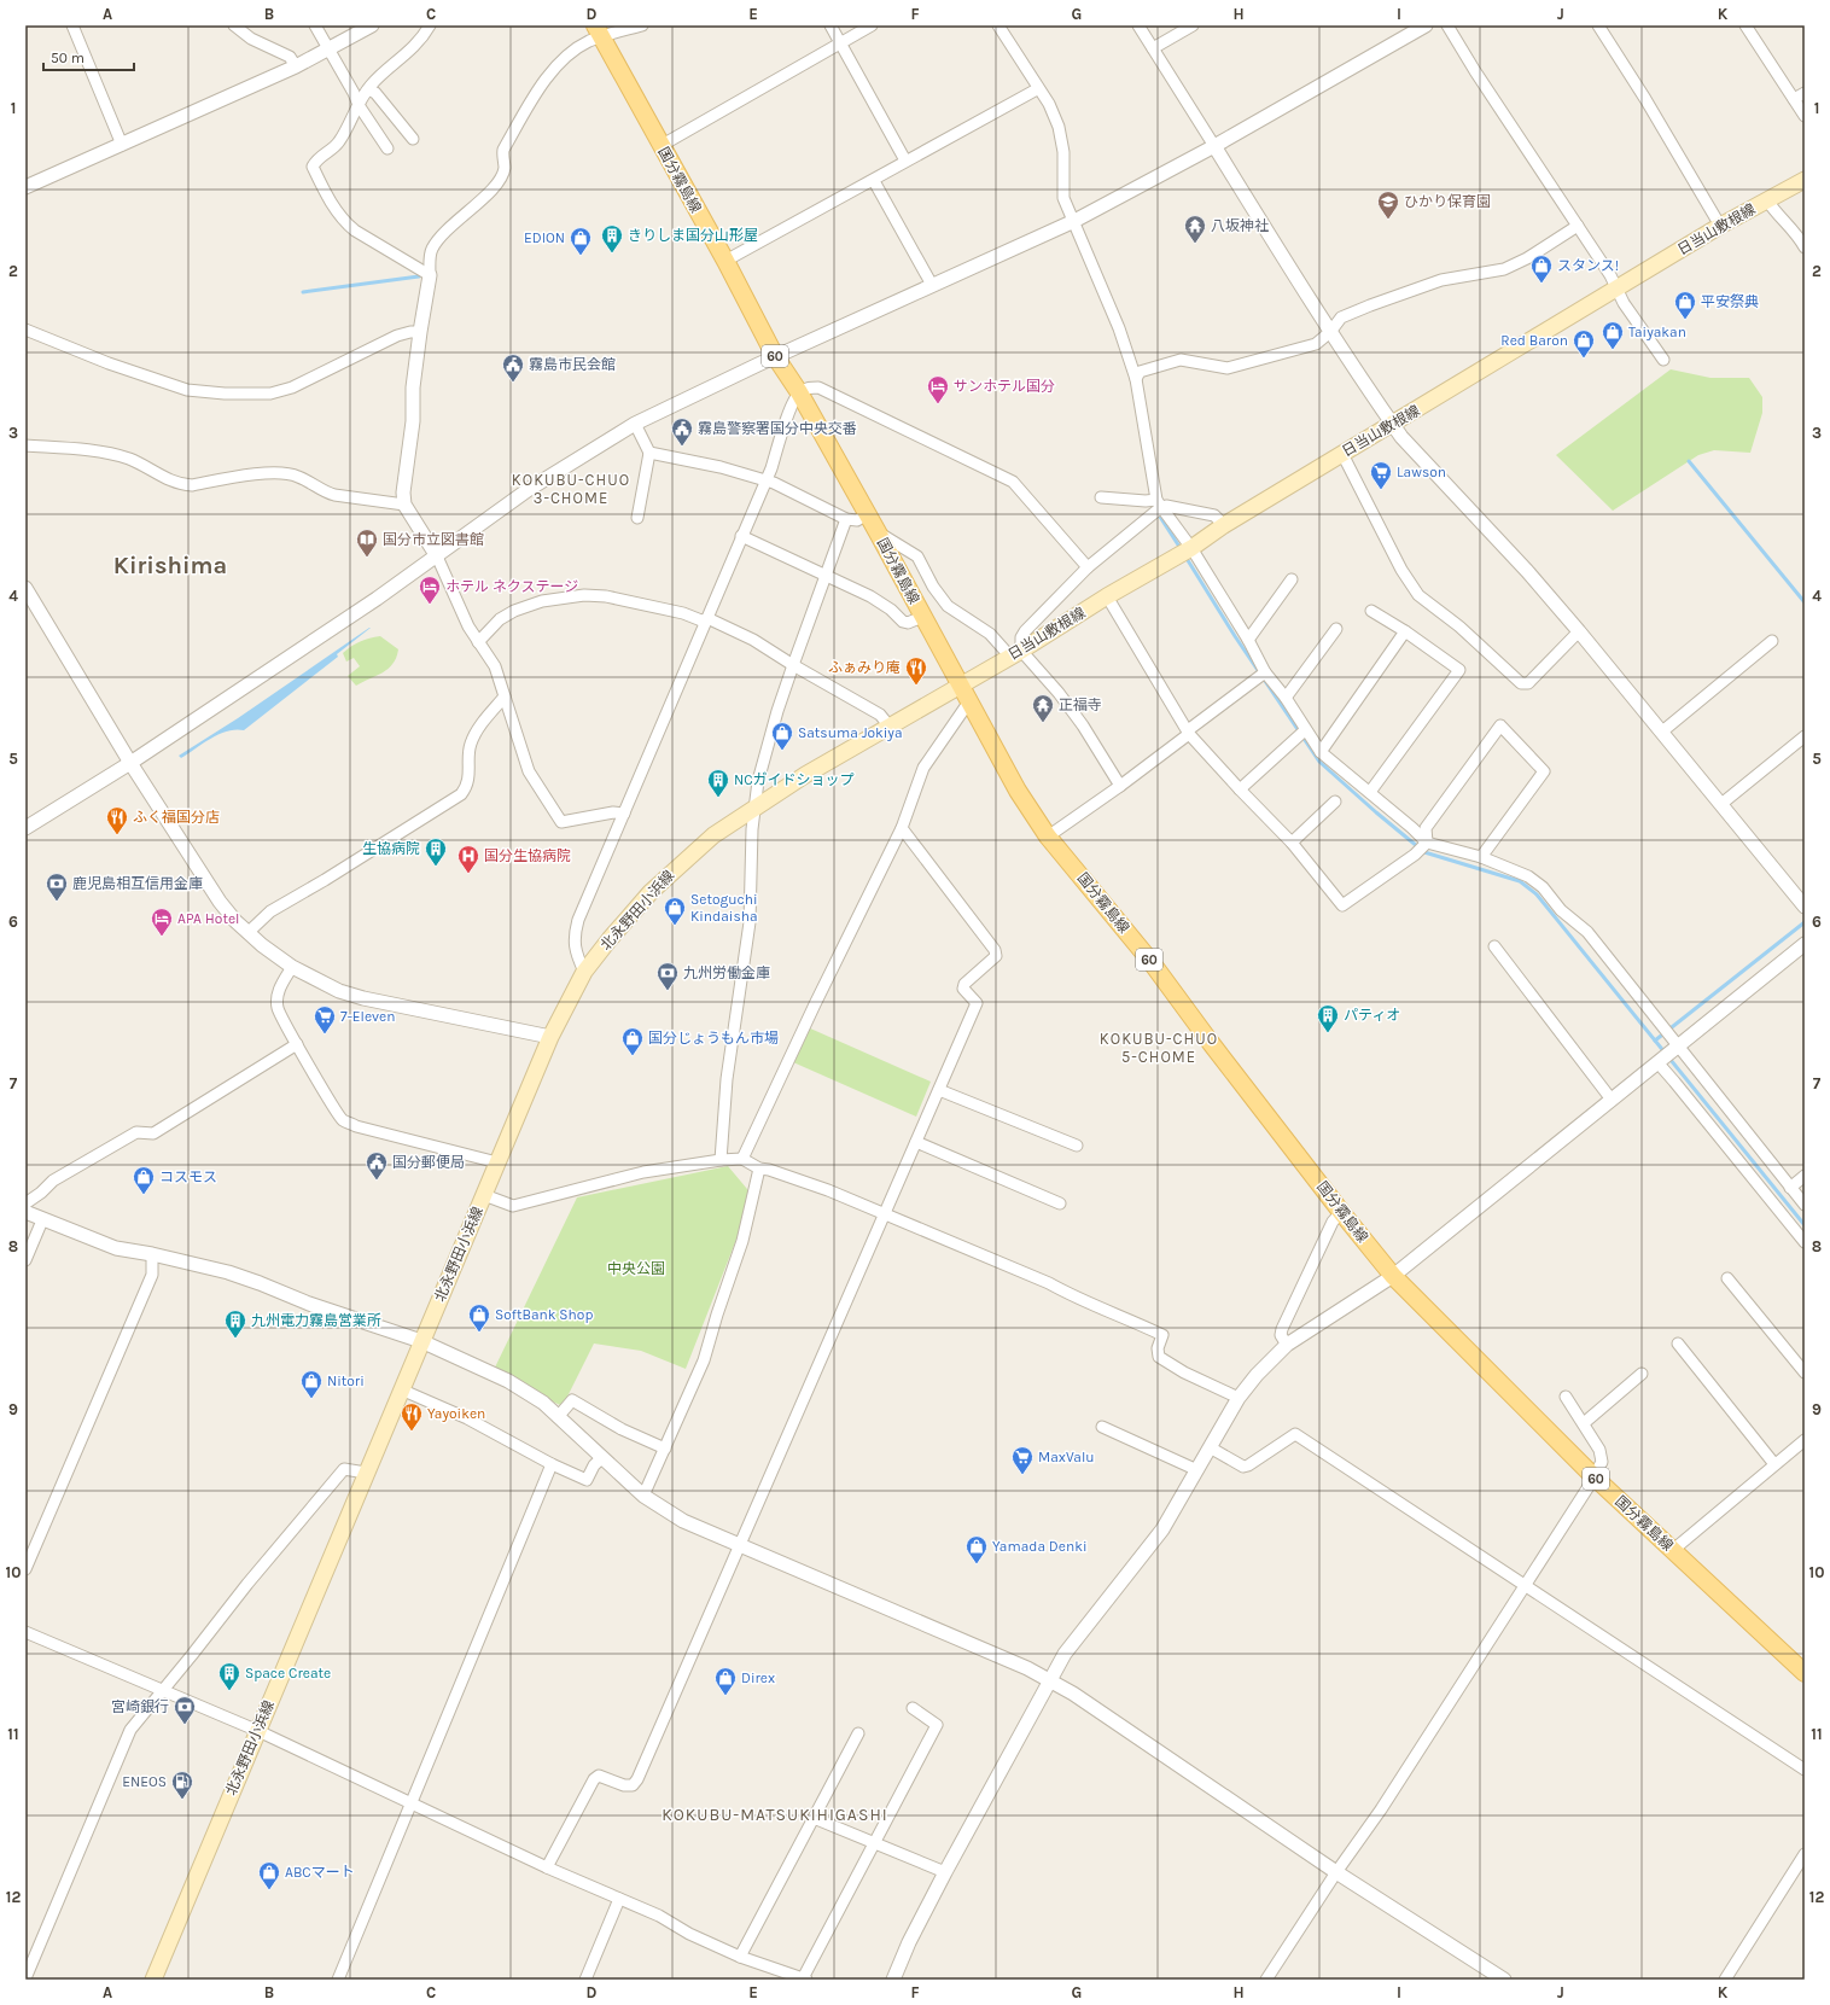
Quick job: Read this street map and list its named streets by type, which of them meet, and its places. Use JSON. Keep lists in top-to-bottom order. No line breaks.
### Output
{"streets":{"main road":["国分霧島線","日当山敷根線","60","北永野田小浜線"]},"crossings":[["国分霧島線","日当山敷根線"],["国分霧島線","北永野田小浜線"],["日当山敷根線","北永野田小浜線"]],"districts":["KOKUBU-CHUO 3-CHOME","Kirishima","KOKUBU-CHUO 5-CHOME","KOKUBU-MATSUKIHIGASHI"],"parks":["中央公園"],"places":{"school or university":["ひかり保育園"],"temple":["八坂神社","正福寺"],"building":["きりしま国分山形屋","NCガイドショップ","生協病院","パティオ","九州電力霧島営業所","Space Create"],"shop":["EDION","スタンス!","平安祭典","Taiyakan","Red Baron","Satsuma Jokiya","Setoguchi Kindaisha","国分じょうもん市場","コスモス","SoftBank Shop","Nitori","Yamada Denki","Direx","ABCマート"],"public building":["霧島市民会館","霧島警察署国分中央交番","国分郵便局"],"hotel":["サンホテル国分","ホテル ネクステージ","APA Hotel"],"supermarket":["Lawson","7-Eleven","MaxValu"],"library":["国分市立図書館"],"restaurant":["ふぁみり庵","ふく福国分店","Yayoiken"],"hospital":["国分生協病院"],"bank":["鹿児島相互信用金庫","九州労働金庫","宮崎銀行"],"fuel station":["ENEOS"]},"scale_bar":"50 m","grid":{"columns":["A","B","C","D","E","F","G","H","I","J","K"],"rows":["1","2","3","4","5","6","7","8","9","10","11","12"]}}
